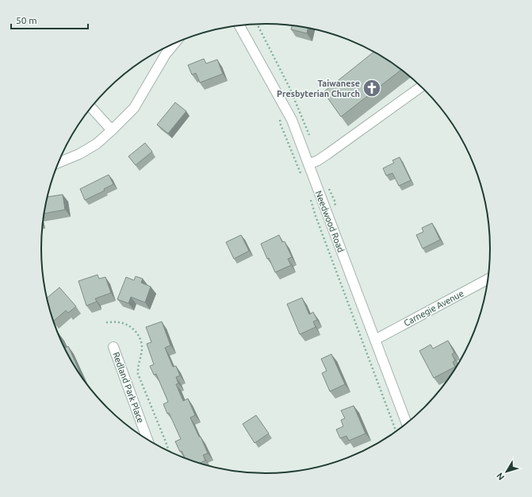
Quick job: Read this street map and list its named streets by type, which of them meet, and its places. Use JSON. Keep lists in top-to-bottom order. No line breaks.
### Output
{"streets":{"street":["Needwood Road","Carnegie Avenue","Redland Park Place"]},"crossings":[["Needwood Road","Carnegie Avenue"]],"places":{"church":["Taiwanese Presbyterian Church"]},"scale_bar":"50 m","north":"bottom left"}
